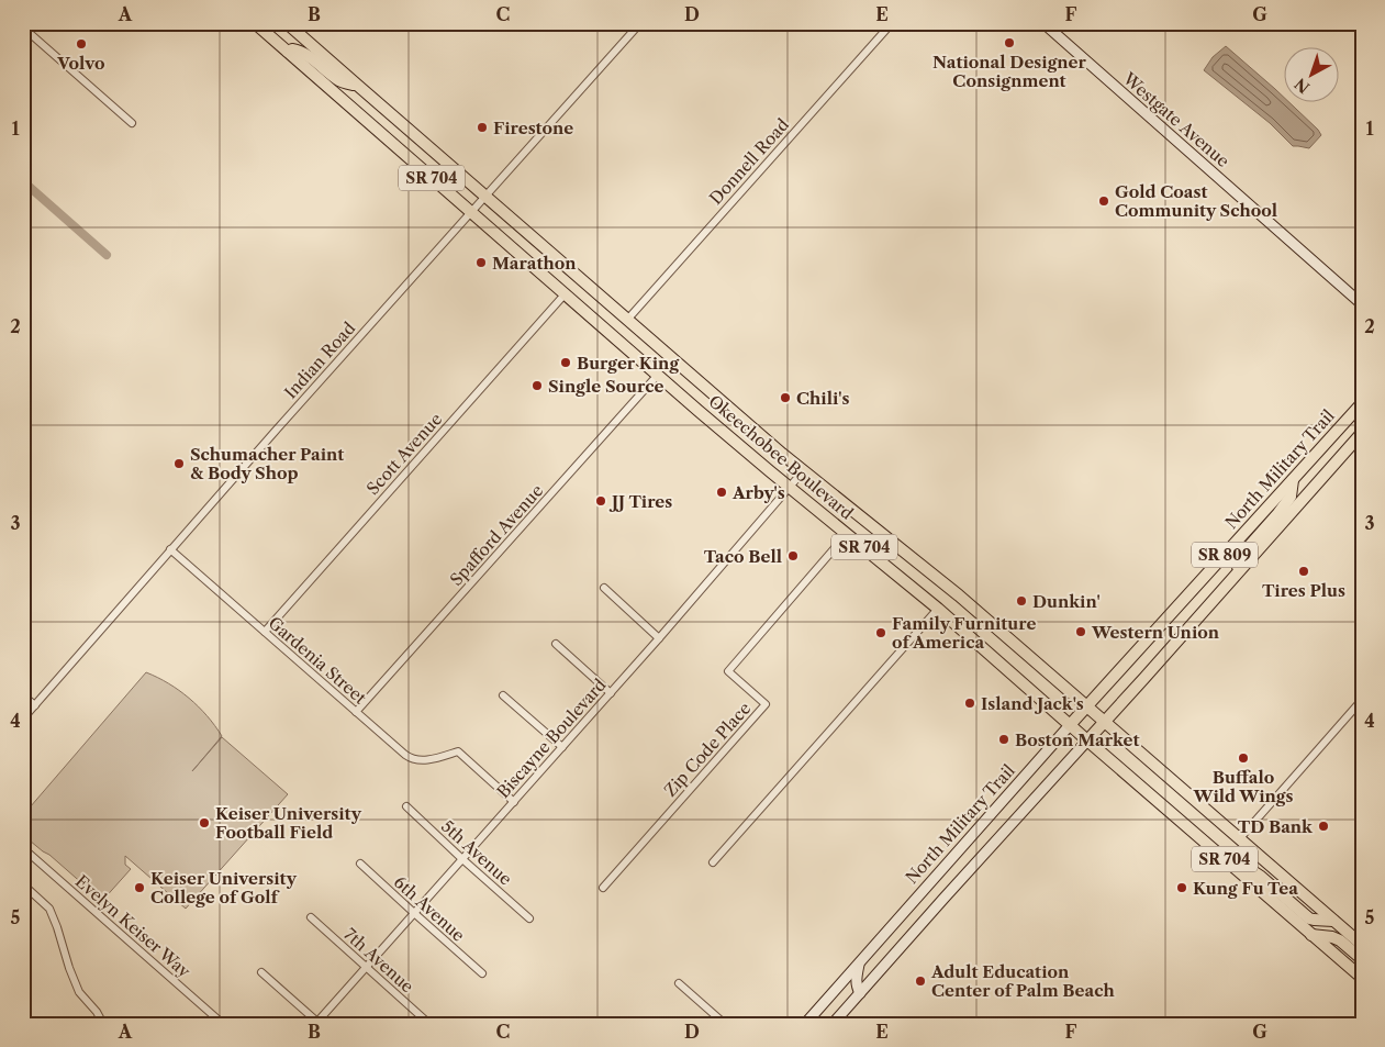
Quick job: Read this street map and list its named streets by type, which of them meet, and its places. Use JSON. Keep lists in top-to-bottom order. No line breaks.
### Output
{"streets":{"main road":["Westgate Avenue","SR 704","Okeechobee Boulevard","North Military Trail","SR 809"],"street":["Donnell Road","Indian Road","Scott Avenue","Spafford Avenue","Gardenia Street","Biscayne Boulevard","Zip Code Place","5th Avenue","6th Avenue","Evelyn Keiser Way","7th Avenue"]},"crossings":[["Donnell Road","Okeechobee Boulevard"],["Indian Road","Okeechobee Boulevard"],["Indian Road","Gardenia Street"],["Scott Avenue","Okeechobee Boulevard"],["Scott Avenue","Gardenia Street"],["Okeechobee Boulevard","North Military Trail"],["Okeechobee Boulevard","Spafford Avenue"],["Okeechobee Boulevard","SR 809"],["Okeechobee Boulevard","Biscayne Boulevard"],["Okeechobee Boulevard","Zip Code Place"],["Spafford Avenue","Gardenia Street"],["Gardenia Street","Biscayne Boulevard"],["Biscayne Boulevard","5th Avenue"],["Biscayne Boulevard","6th Avenue"],["Biscayne Boulevard","7th Avenue"]],"places":["National Designer Consignment","Volvo","Firestone","Gold Coast Community School","Marathon","Burger King","Single Source","Chili's","Schumacher Paint & Body Shop","Arby's","JJ Tires","Taco Bell","Tires Plus","Dunkin'","Western Union","Family Furniture of America","Island Jack's","Boston Market","Buffalo Wild Wings","Keiser University Football Field","TD Bank","Keiser University College of Golf","Kung Fu Tea","Adult Education Center of Palm Beach"],"north":"bottom left","grid":{"columns":["A","B","C","D","E","F","G"],"rows":["1","2","3","4","5"]}}
